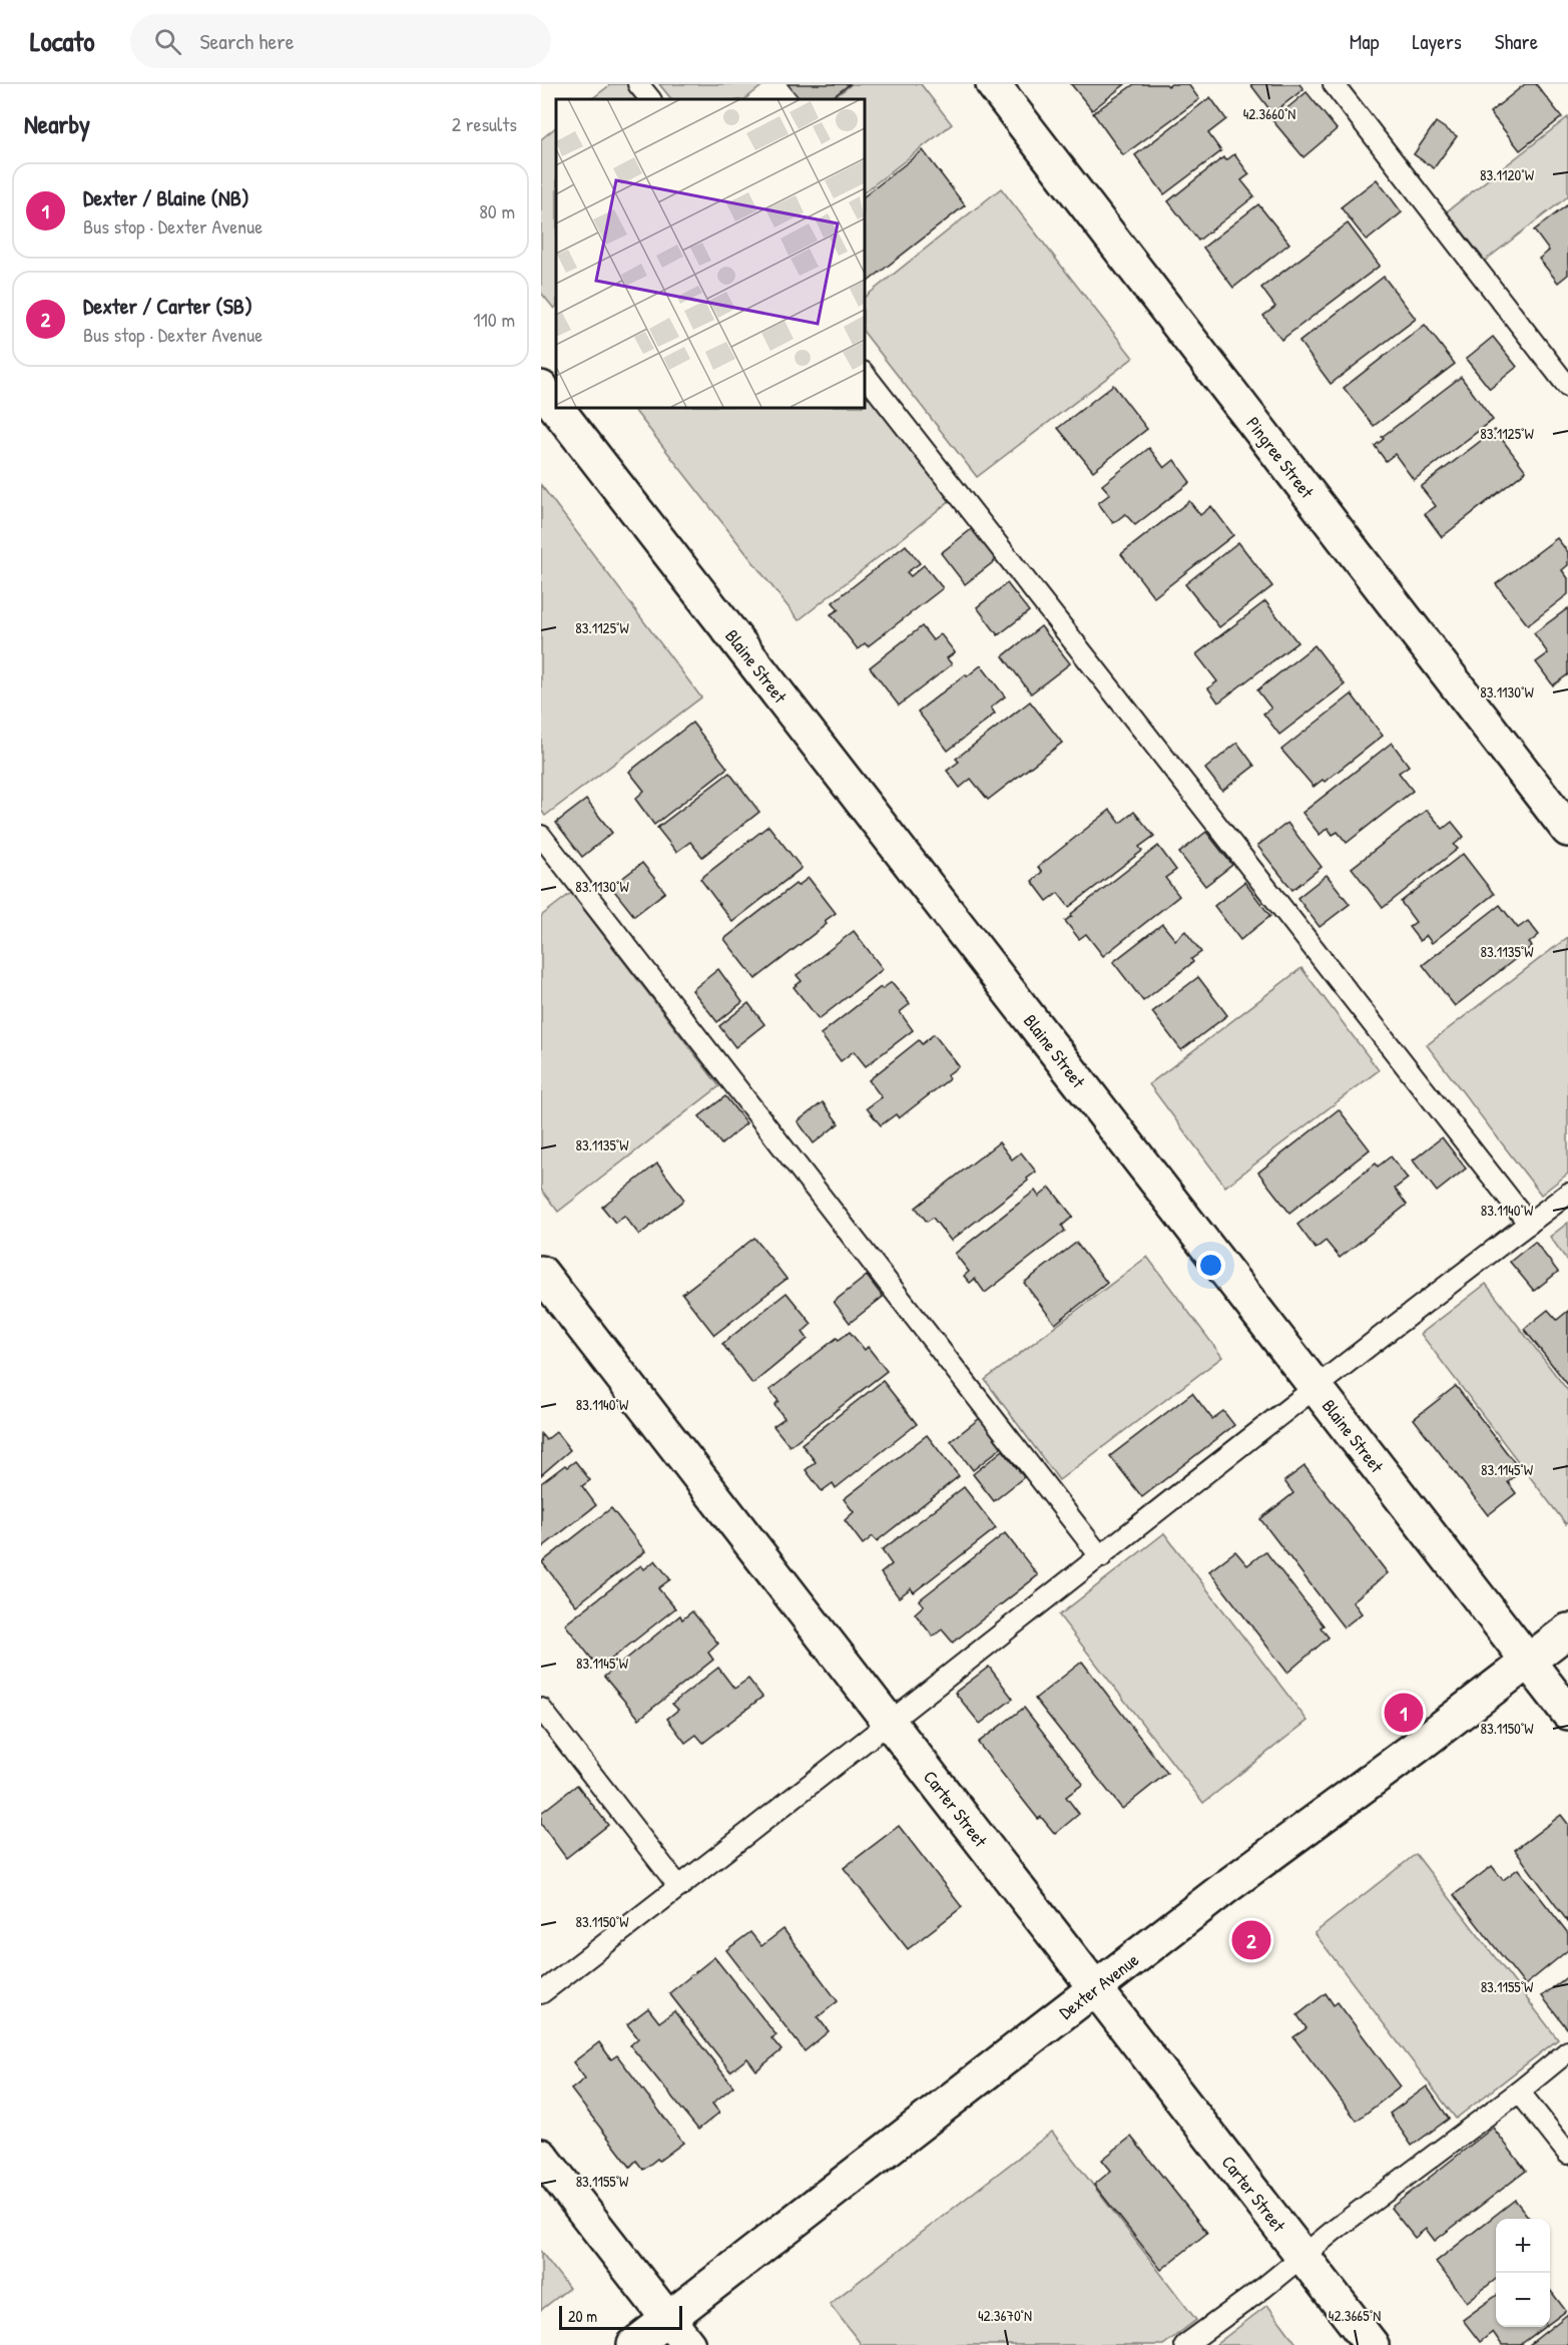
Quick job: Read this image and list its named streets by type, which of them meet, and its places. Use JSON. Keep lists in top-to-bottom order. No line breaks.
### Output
{"streets":{"street":["Pingree Street","Blaine Street","Carter Street","Dexter Avenue"]},"crossings":[["Blaine Street","Dexter Avenue"],["Carter Street","Dexter Avenue"]],"scale_bar":"20 m","page":{"header":"Locato","search":"Search here","nav":["Map","Layers","Share"],"heading":["Nearby","2 results"],"list":[{"mark":"1","name":"Dexter / Blaine (NB)","note":"Bus stop · Dexter Avenue","value":"80 m"},{"mark":"2","name":"Dexter / Carter (SB)","note":"Bus stop · Dexter Avenue","value":"110 m"}],"pins":["1","2"],"map_buttons":["+","−"],"scale":"20 m"},"coordinates":["42.3660°N","83.1120°W","83.1125°W","83.1130°W","83.1135°W","83.1140°W","83.1145°W","83.1150°W","83.1155°W","42.3670°N","42.3665°N"]}
